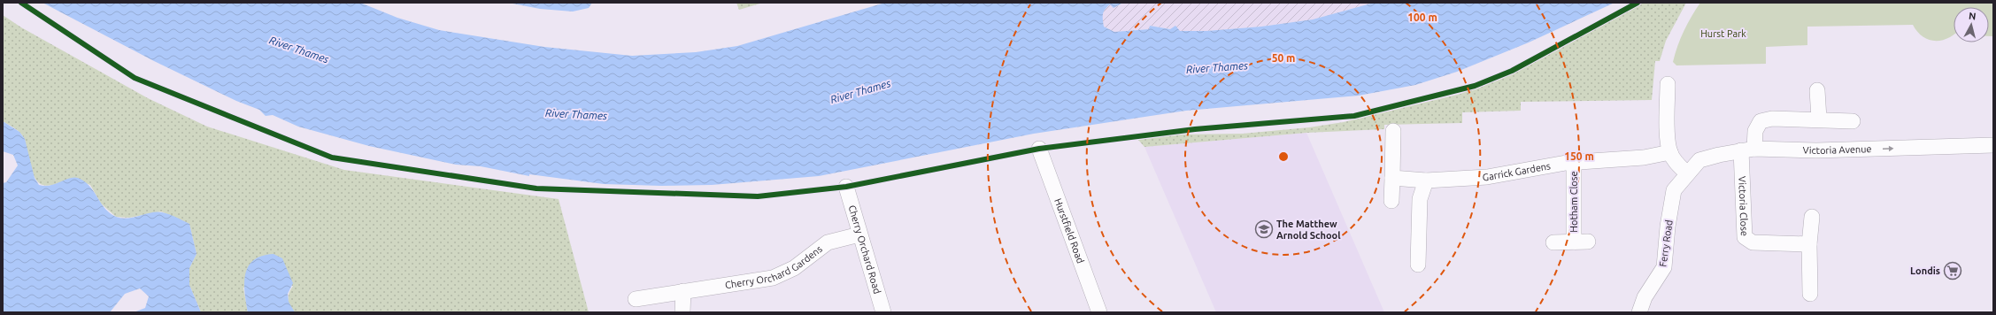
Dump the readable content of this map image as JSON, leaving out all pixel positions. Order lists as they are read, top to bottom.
{
  "streets": {
    "street": [
      "Victoria Avenue",
      "Garrick Gardens",
      "Hotham Close",
      "Victoria Close",
      "Hurstfield Road",
      "Ferry Road",
      "Cherry Orchard Road",
      "Cherry Orchard Gardens"
    ]
  },
  "crossings": [
    ["Victoria Avenue", "Victoria Close"],
    ["Victoria Avenue", "Ferry Road"],
    ["Garrick Gardens", "Hotham Close"],
    ["Cherry Orchard Road", "Cherry Orchard Gardens"]
  ],
  "one_way": ["Victoria Avenue"],
  "water": ["River Thames"],
  "parks": ["Hurst Park"],
  "places": {
    "school or university": ["The Matthew Arnold School"],
    "supermarket": ["Londis"]
  },
  "north": "top",
  "rings": ["100 m", "50 m", "150 m"]
}
